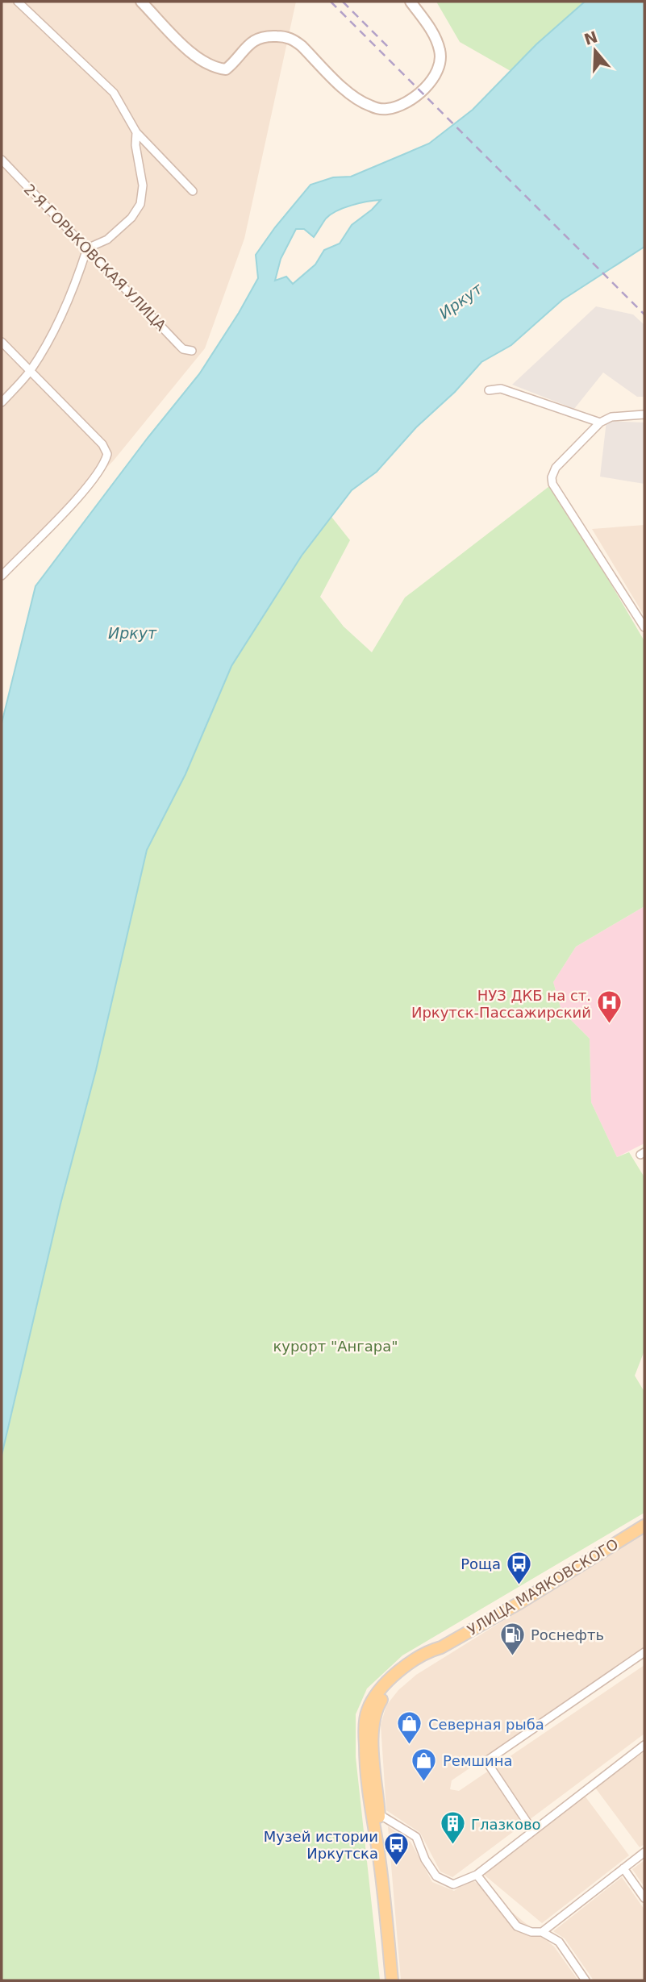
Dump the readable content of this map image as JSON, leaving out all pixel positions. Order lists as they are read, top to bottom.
{
  "streets": {
    "main road": ["УЛИЦА МАЯКОВСКОГО"],
    "street": ["2-Я ГОРЬКОВСКАЯ УЛИЦА"]
  },
  "water": ["Иркут"],
  "parks": ["курорт \"Ангара\""],
  "places": {
    "hospital": ["НУЗ ДКБ на ст. Иркутск-Пассажирский"],
    "bus stop": ["Роща", "Музей истории Иркутска"],
    "fuel station": ["Роснефть"],
    "shop": ["Северная рыба", "Ремшина"],
    "building": ["Глазково"]
  },
  "north": "top"
}
